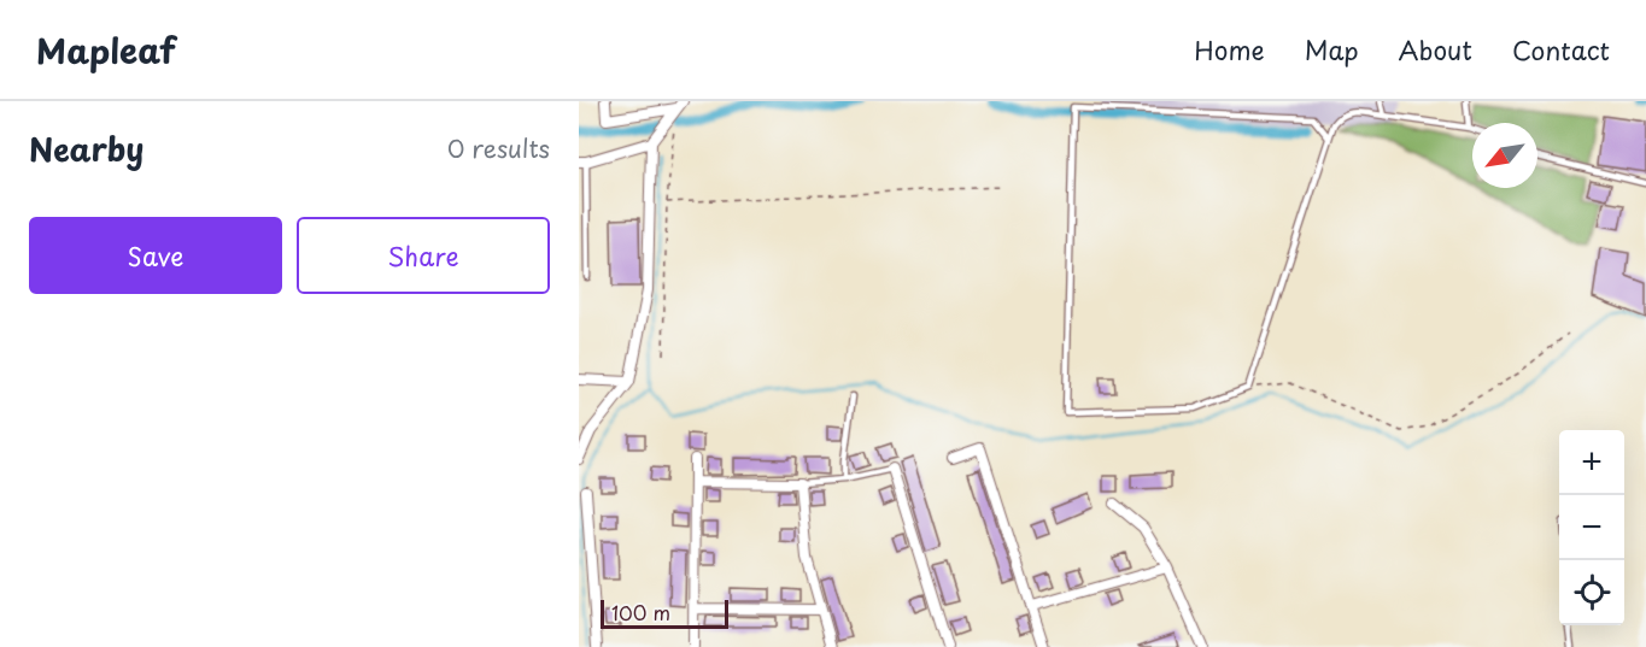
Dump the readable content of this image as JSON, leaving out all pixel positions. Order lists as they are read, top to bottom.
{
  "scale_bar": "100 m",
  "north": "bottom left",
  "page": {
    "header": "Mapleaf",
    "nav": [
      "Home",
      "Map",
      "About",
      "Contact"
    ],
    "heading": ["Nearby", "0 results"],
    "buttons": ["Save", "Share"],
    "map_buttons": ["+", "−"],
    "scale": "100 m"
  }
}
